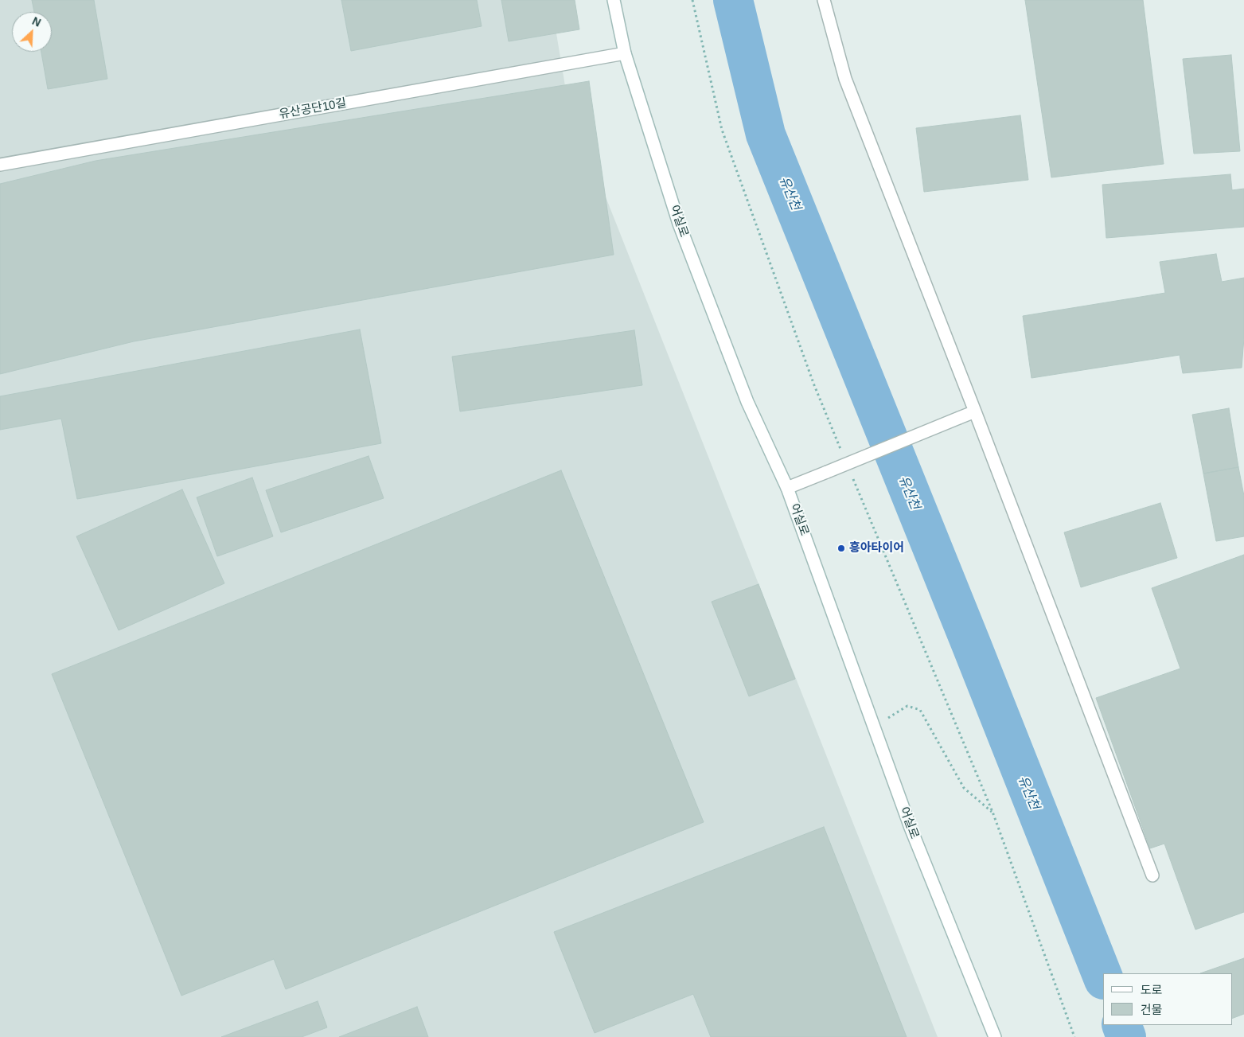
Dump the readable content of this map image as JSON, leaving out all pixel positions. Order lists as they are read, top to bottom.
{
  "streets": {
    "street": ["유산공단10길", "어실로"]
  },
  "crossings": [
    ["유산공단10길", "어실로"]
  ],
  "water": ["유산천"],
  "places": ["흥아타이어"],
  "legend": ["도로", "건물"],
  "north": "top right"
}
